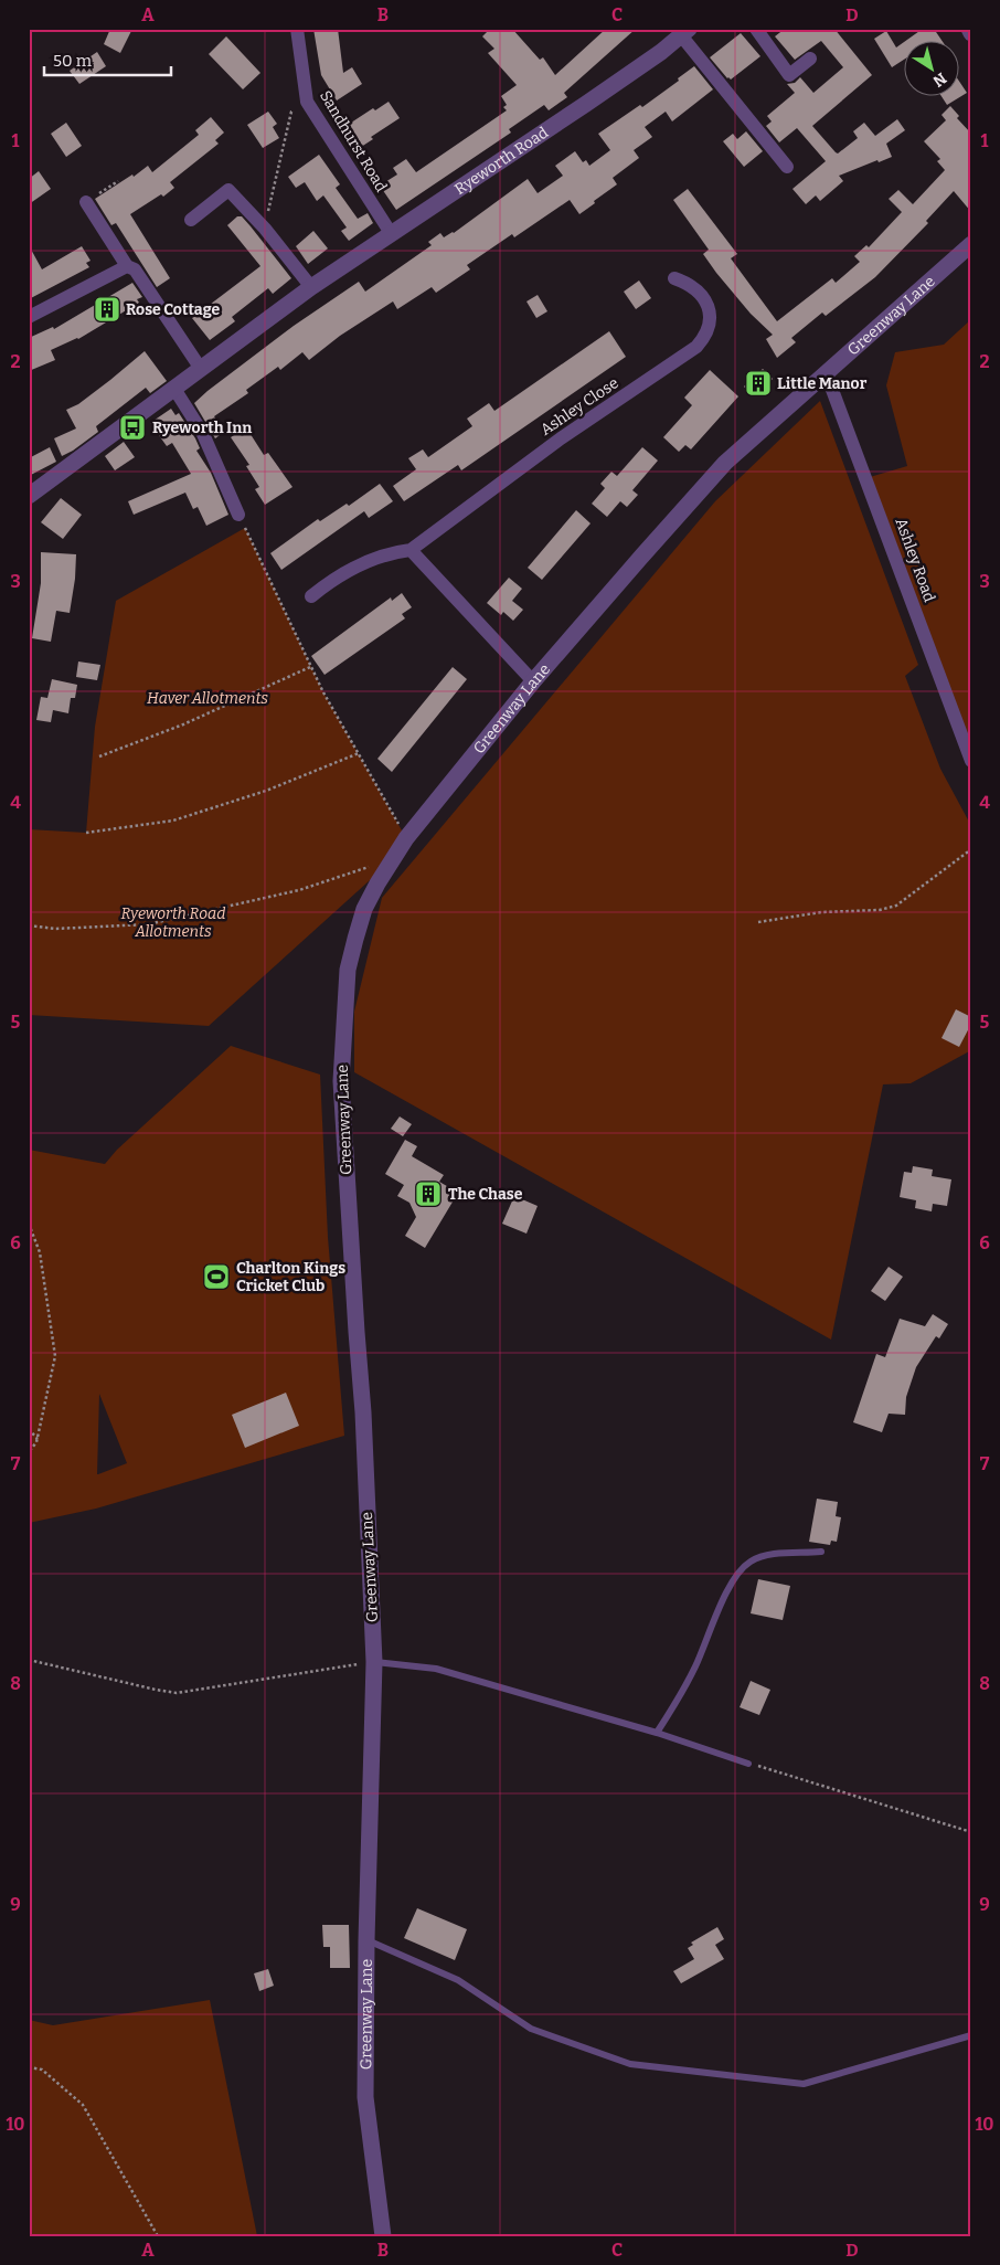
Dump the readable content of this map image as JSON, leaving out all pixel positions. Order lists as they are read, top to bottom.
{
  "streets": {
    "street": [
      "Sandhurst Road",
      "Ryeworth Road",
      "Greenway Lane",
      "Ashley Close",
      "Ashley Road"
    ]
  },
  "crossings": [
    ["Sandhurst Road", "Ryeworth Road"],
    ["Greenway Lane", "Ashley Road"]
  ],
  "parks": ["Haver Allotments", "Ryeworth Road Allotments"],
  "places": {
    "building": ["Rose Cottage", "Little Manor", "The Chase"],
    "bus stop": ["Ryeworth Inn"],
    "sports": ["Charlton Kings Cricket Club"]
  },
  "scale_bar": "50 m",
  "north": "bottom right",
  "grid": {
    "columns": [
      "A",
      "B",
      "C",
      "D"
    ],
    "rows": [
      "1",
      "2",
      "3",
      "4",
      "5",
      "6",
      "7",
      "8",
      "9",
      "10"
    ]
  }
}
